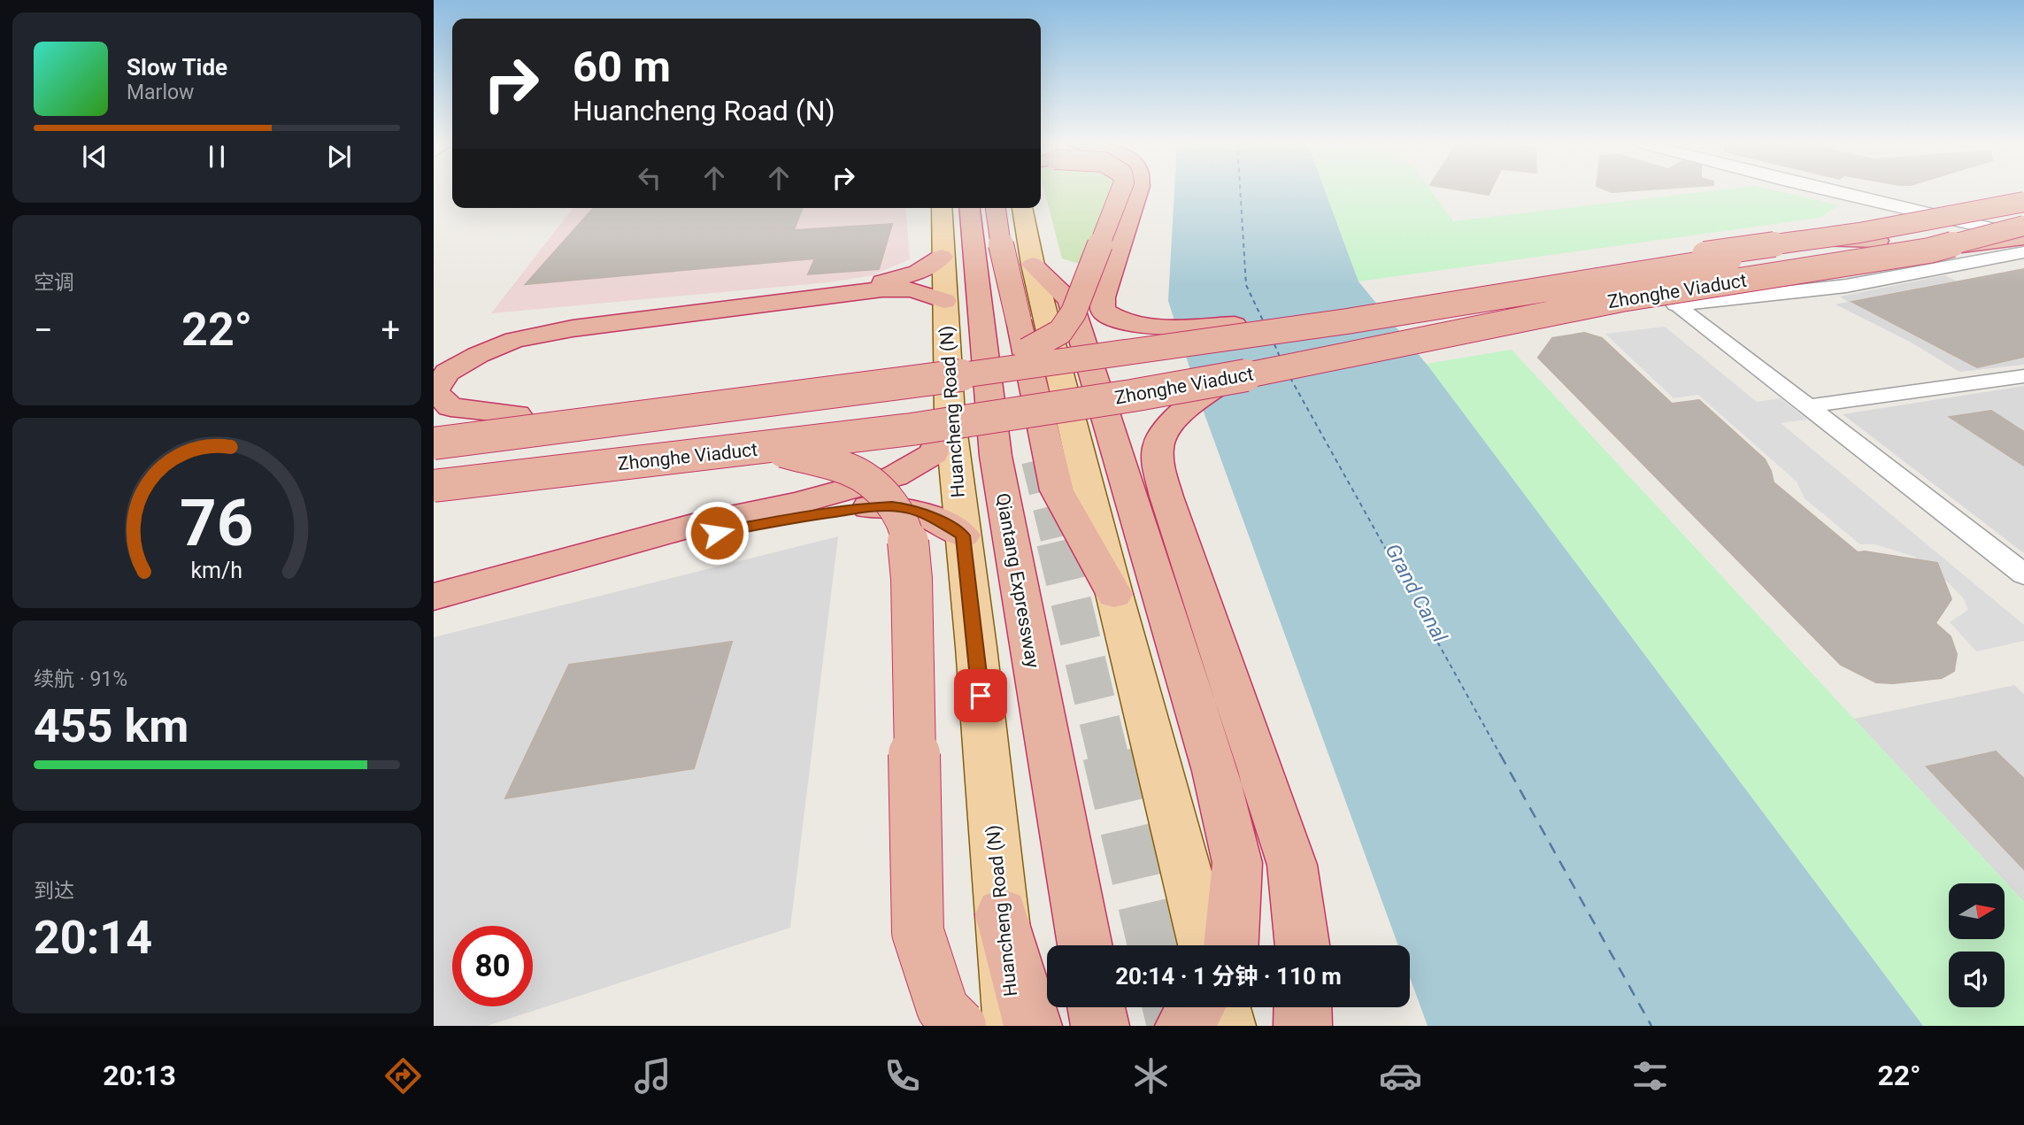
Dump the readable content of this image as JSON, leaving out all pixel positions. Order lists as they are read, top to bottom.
{
  "streets": {
    "highway": ["Zhonghe Viaduct", "Qiantang Expressway"],
    "main road": ["Huancheng Road (N)"]
  },
  "water": ["Grand Canal"],
  "north": "right",
  "page": {
    "turn": ["60 m", "Huancheng Road (N)"],
    "song": ["Slow Tide", "Marlow"],
    "tile": [
      "空调",
      ["续航 · 91%", "455 km"],
      ["到达", "20:14"]
    ],
    "heat": ["−", "22°", "+"],
    "limit": "80",
    "trip": "20:14 · 1 分钟 · 110 m",
    "tabs": ["20:13", "22°"],
    "gauge": ["76", "km/h"]
  }
}
